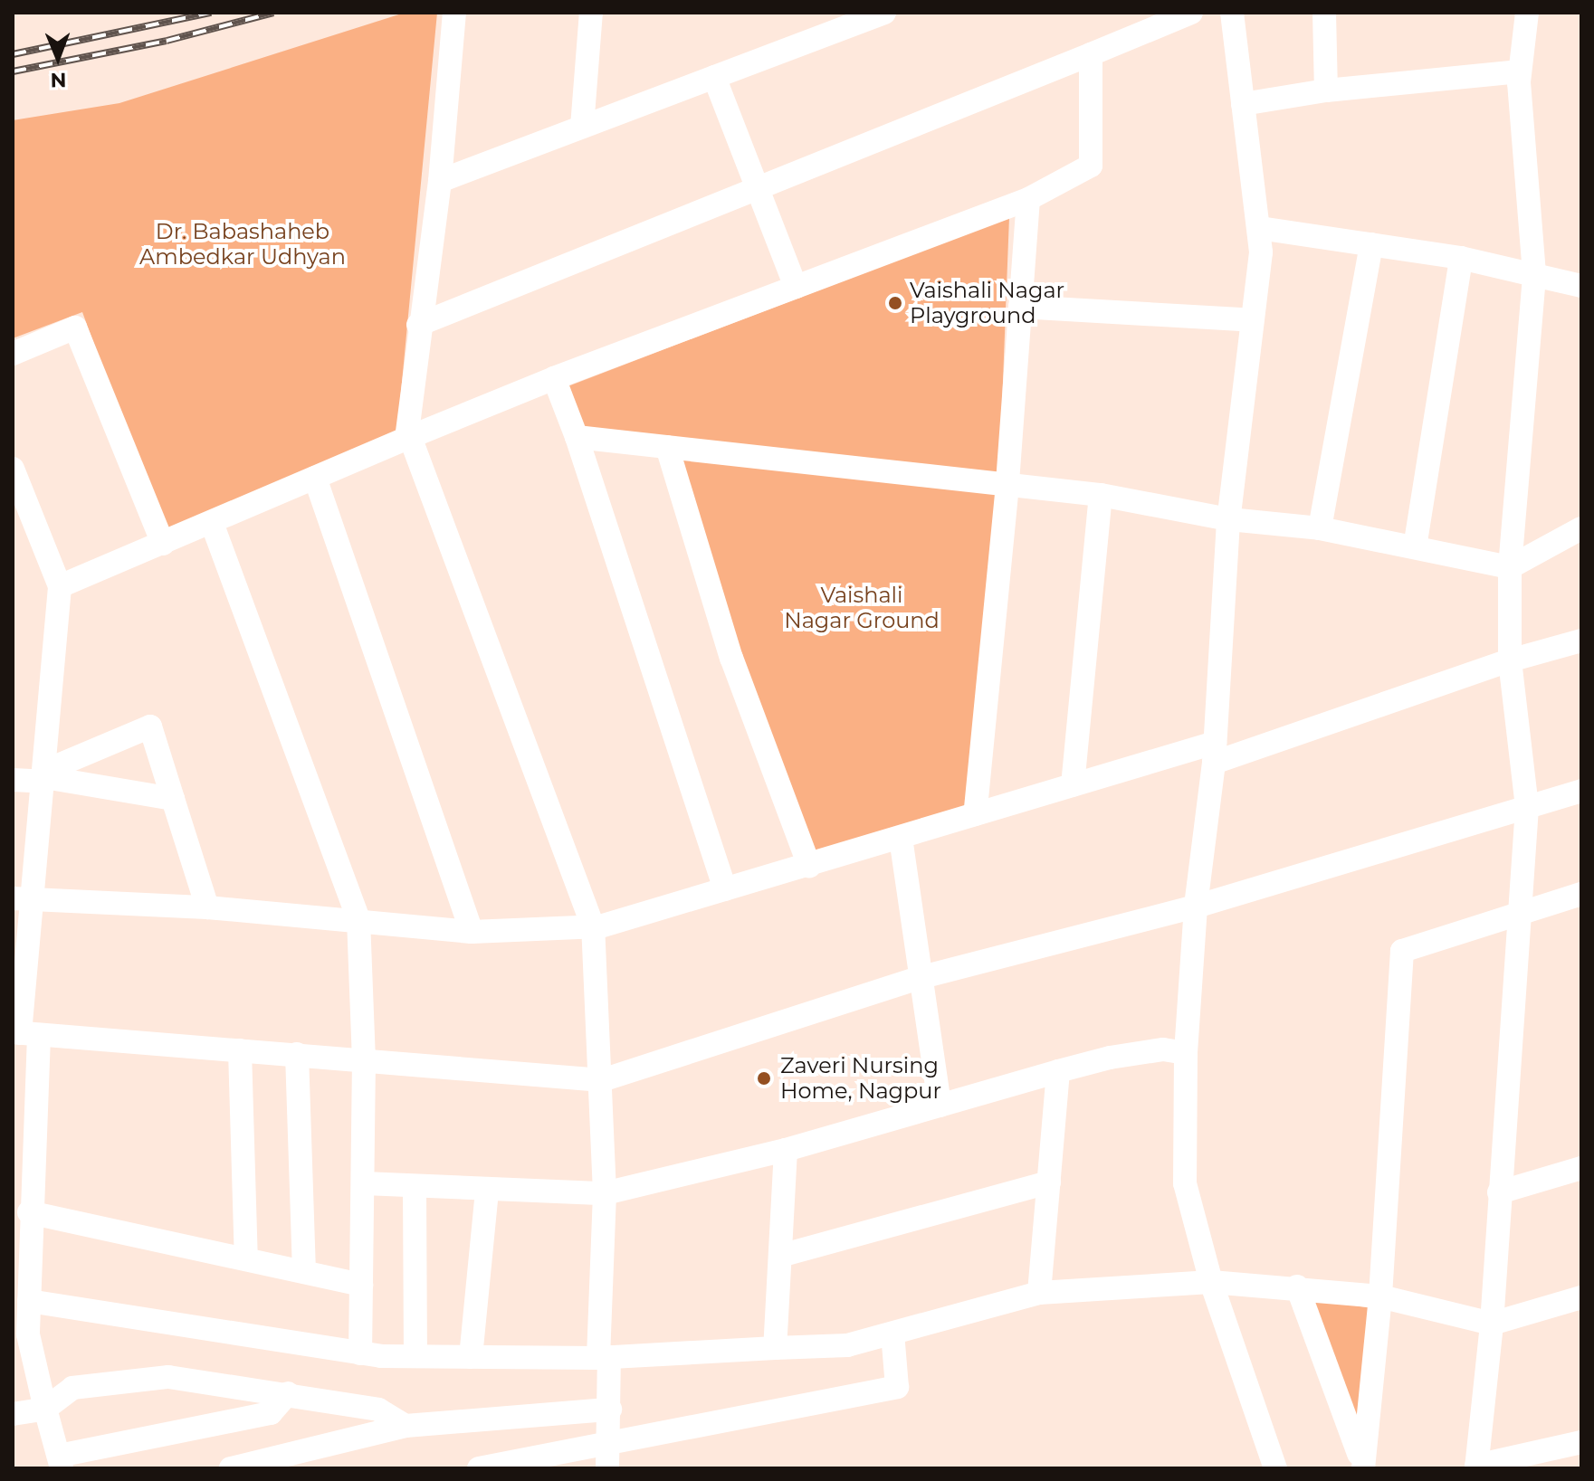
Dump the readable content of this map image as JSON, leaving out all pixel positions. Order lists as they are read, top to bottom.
{
  "parks": ["Dr. Babashaheb Ambedkar Udhyan", "Vaishali Nagar Ground"],
  "places": ["Vaishali Nagar Playground", "Zaveri Nursing Home, Nagpur"],
  "north": "bottom"
}
